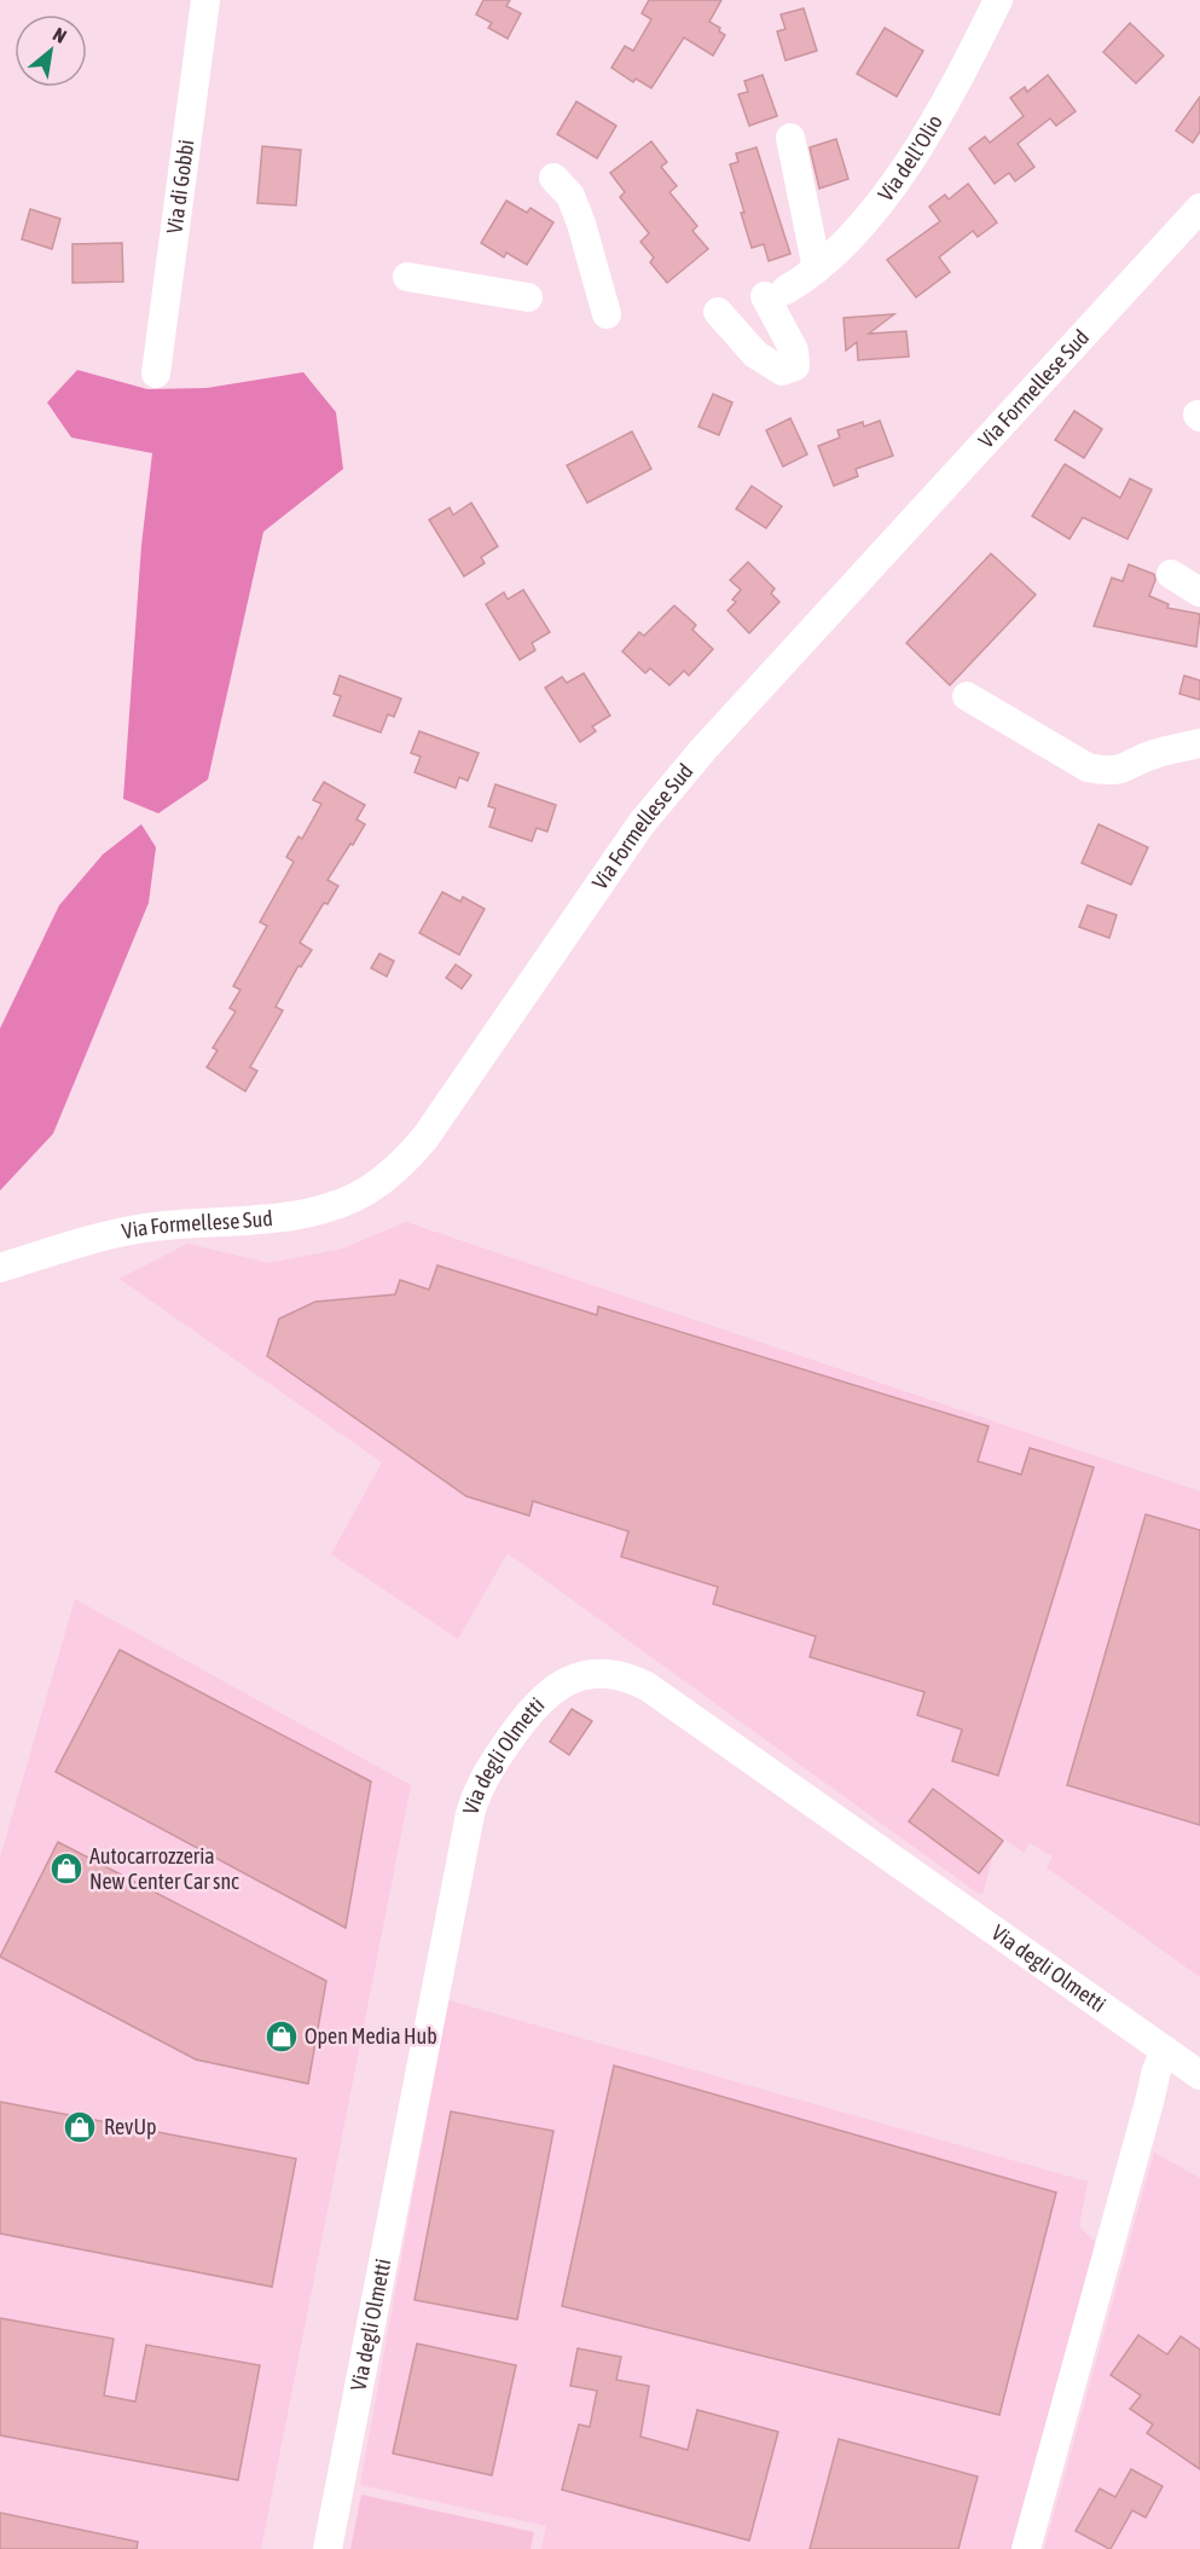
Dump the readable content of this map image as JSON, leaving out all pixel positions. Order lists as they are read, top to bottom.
{
  "streets": {
    "street": [
      "Via dell'Olio",
      "Via di Gobbi",
      "Via Formellese Sud",
      "Via degli Olmetti"
    ]
  },
  "places": {
    "shop": ["Autocarrozzeria New Center Car snc", "Open Media Hub", "RevUp"]
  },
  "north": "top right"
}
